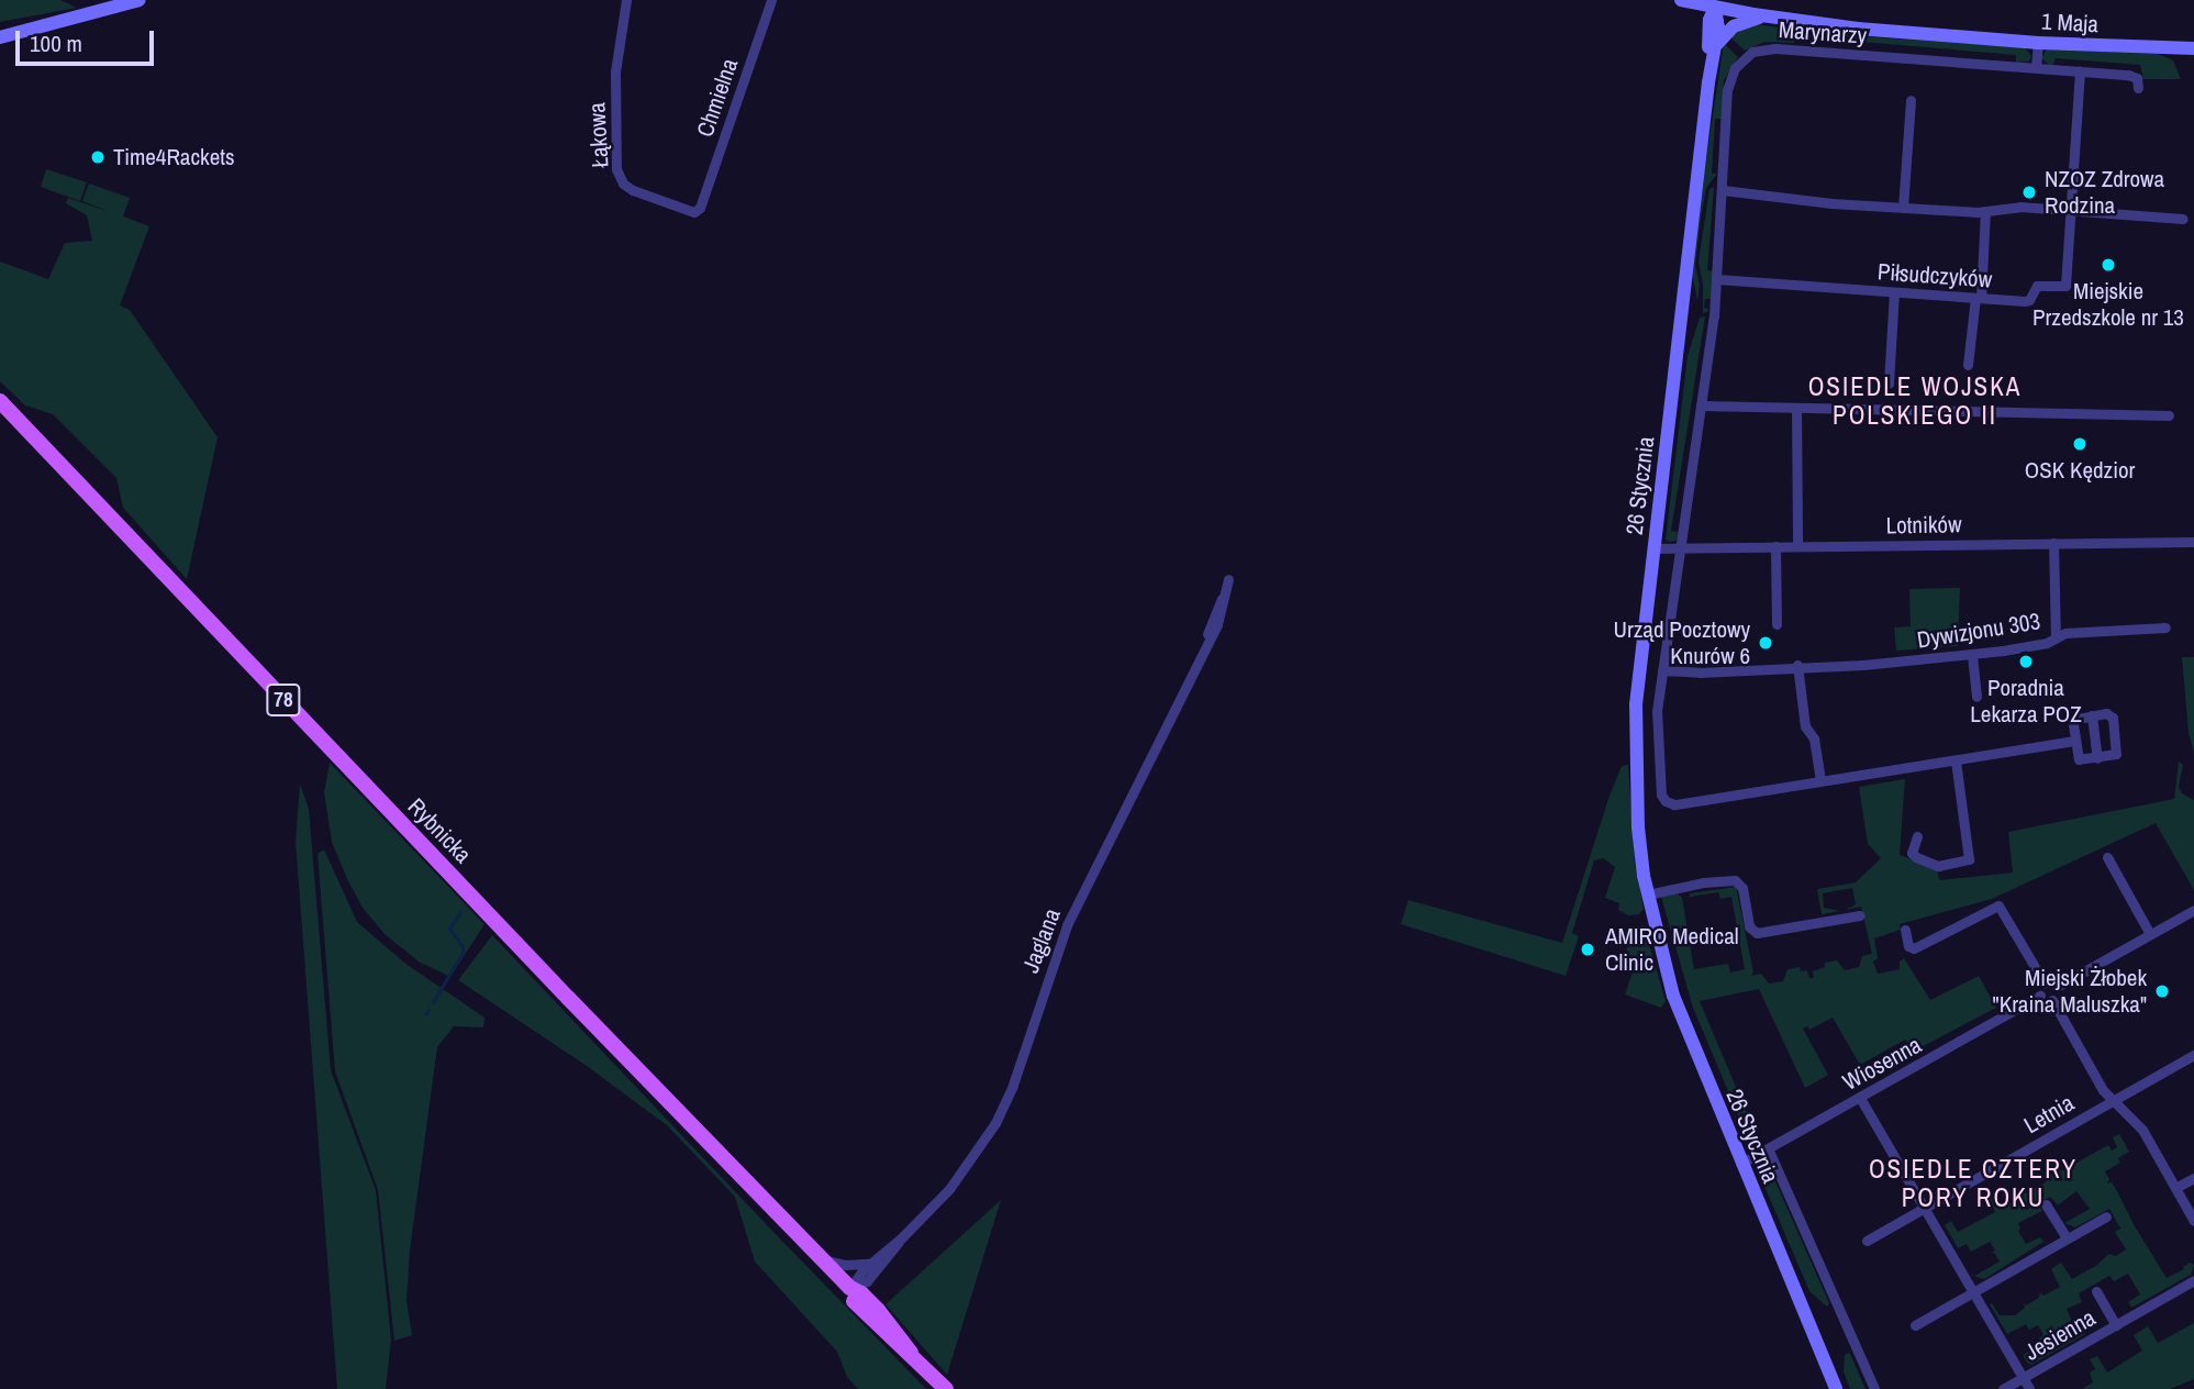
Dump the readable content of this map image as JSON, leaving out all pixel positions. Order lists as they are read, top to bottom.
{
  "streets": {
    "main road": ["78", "Rybnicka"],
    "street": [
      "1 Maja",
      "Marynarzy",
      "Chmielna",
      "Łąkowa",
      "Piłsudczyków",
      "26 Stycznia",
      "Lotników",
      "Dywizjonu 303",
      "Jaglana",
      "Wiosenna",
      "Letnia",
      "Jesienna"
    ]
  },
  "crossings": [
    ["1 Maja", "26 Stycznia"],
    ["Marynarzy", "Piłsudczyków"],
    ["Marynarzy", "Lotników"],
    ["Marynarzy", "Dywizjonu 303"],
    ["Chmielna", "Łąkowa"],
    ["26 Stycznia", "Lotników"],
    ["26 Stycznia", "Wiosenna"],
    ["Rybnicka", "Jaglana"]
  ],
  "districts": ["OSIEDLE WOJSKA POLSKIEGO II", "OSIEDLE CZTERY PORY ROKU"],
  "places": [
    "Time4Rackets",
    "NZOZ Zdrowa Rodzina",
    "Miejskie Przedszkole nr 13",
    "OSK Kędzior",
    "Urząd Pocztowy Knurów 6",
    "Poradnia Lekarza POZ",
    "AMIRO Medical Clinic",
    "Miejski Żłobek \"Kraina Maluszka\""
  ],
  "scale_bar": "100 m"
}
